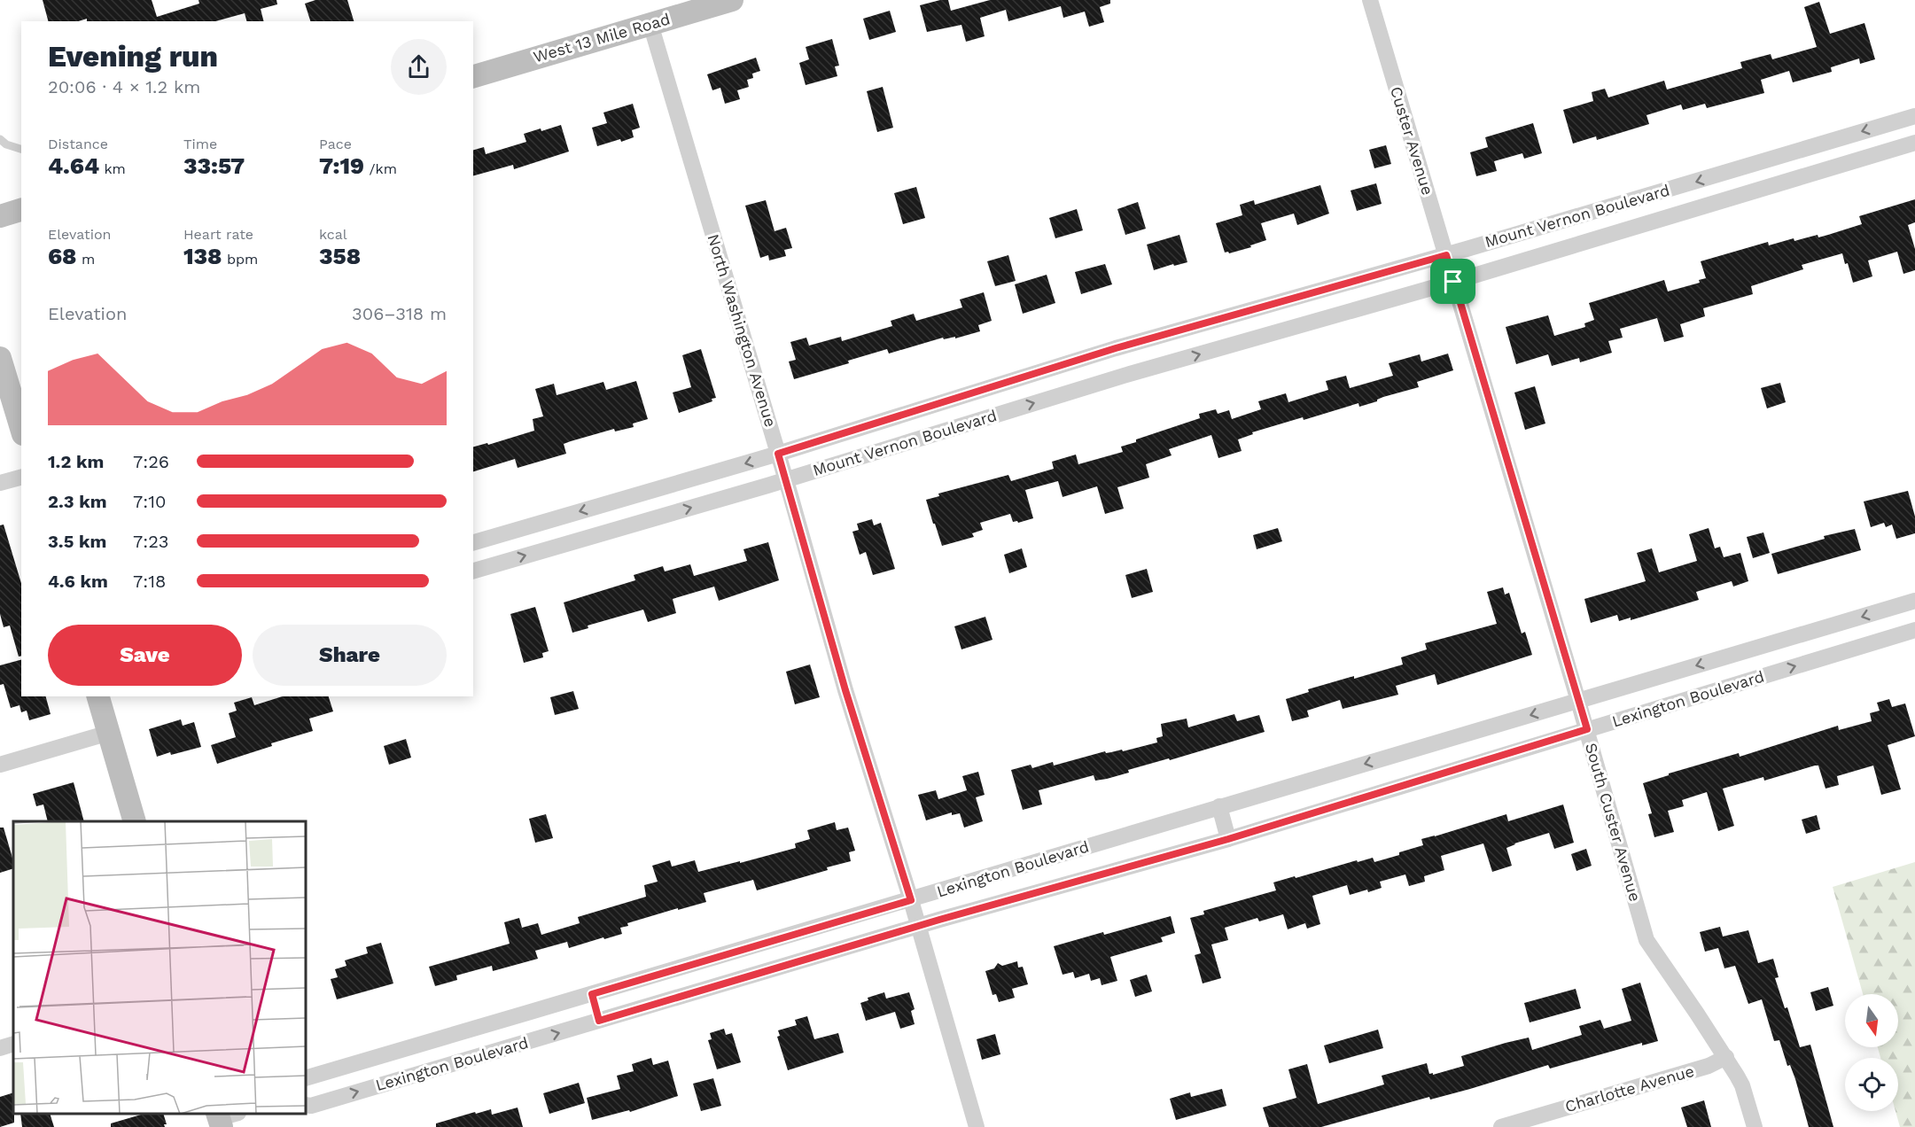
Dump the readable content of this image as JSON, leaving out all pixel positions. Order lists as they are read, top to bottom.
{
  "streets": {
    "main road": ["West 13 Mile Road"],
    "street": [
      "Custer Avenue",
      "Mount Vernon Boulevard",
      "North Washington Avenue",
      "Lexington Boulevard",
      "South Custer Avenue",
      "Charlotte Avenue"
    ]
  },
  "crossings": [
    ["West 13 Mile Road", "North Washington Avenue"],
    ["Custer Avenue", "Mount Vernon Boulevard"],
    ["Custer Avenue", "South Custer Avenue"],
    ["Mount Vernon Boulevard", "North Washington Avenue"],
    ["Mount Vernon Boulevard", "South Custer Avenue"],
    ["North Washington Avenue", "Lexington Boulevard"],
    ["Lexington Boulevard", "South Custer Avenue"],
    ["South Custer Avenue", "Charlotte Avenue"]
  ],
  "north": "bottom",
  "page": {
    "heading": ["Evening run", "20:06 · 4 × 1.2 km"],
    "stats": [
      ["Distance", "4.64 km"],
      ["Time", "33:57"],
      ["Pace", "7:19 /km"],
      ["Elevation", "68 m"],
      ["Heart rate", "138 bpm"],
      ["kcal", "358"]
    ],
    "chart": ["Elevation", "306–318 m"],
    "list": [
      {
        "name": "1.2 km",
        "note": "7:26"
      },
      {
        "name": "2.3 km",
        "note": "7:10"
      },
      {
        "name": "3.5 km",
        "note": "7:23"
      },
      {
        "name": "4.6 km",
        "note": "7:18"
      }
    ],
    "buttons": ["Save", "Share"]
  }
}
